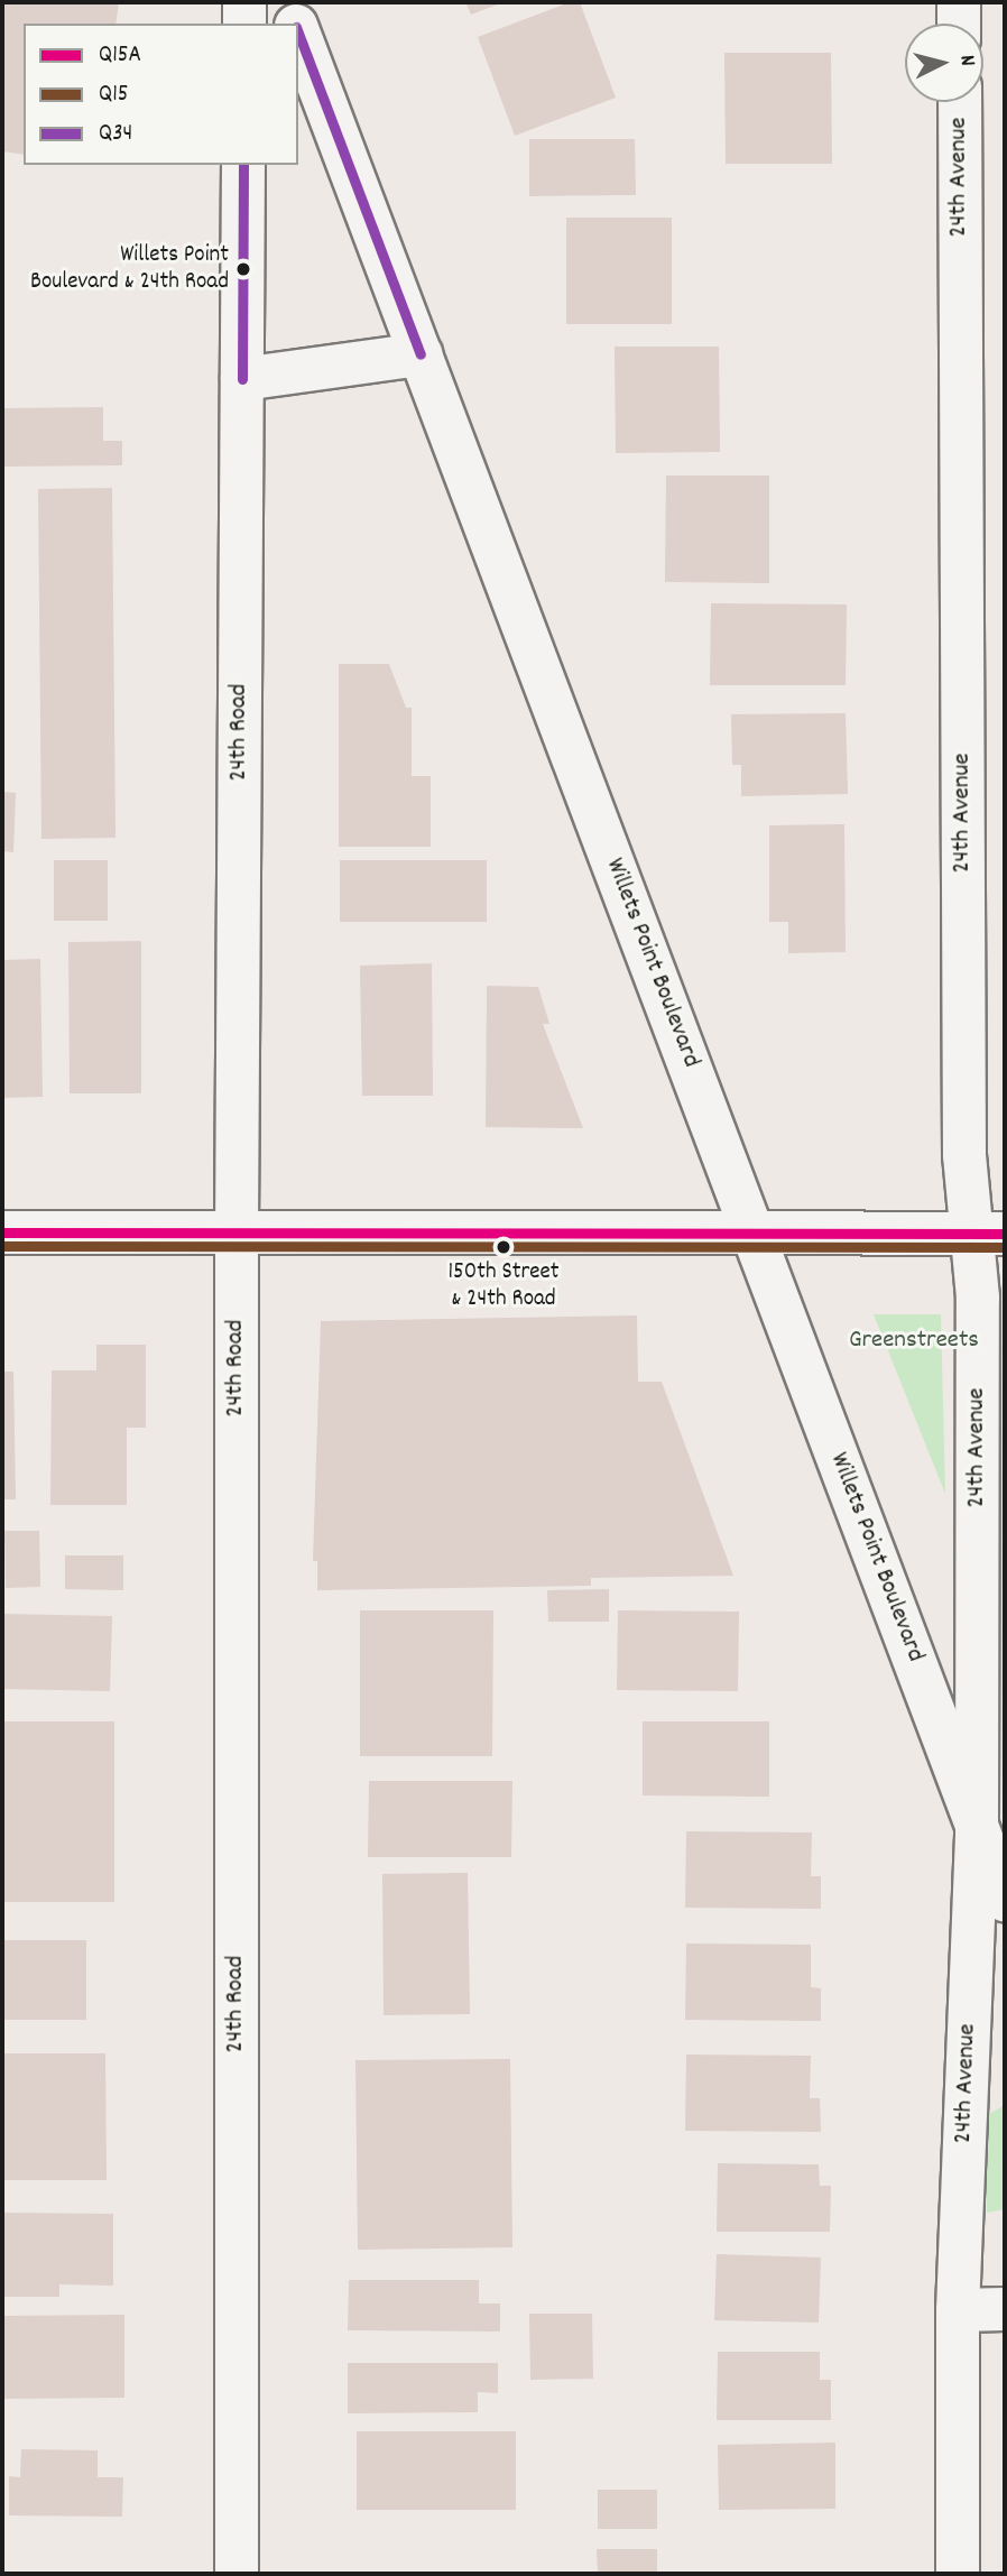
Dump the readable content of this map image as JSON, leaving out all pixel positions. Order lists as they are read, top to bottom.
{
  "streets": {
    "street": ["24th Avenue", "24th Road", "Willets Point Boulevard"]
  },
  "crossings": [
    ["24th Avenue", "Willets Point Boulevard"]
  ],
  "parks": ["Greenstreets"],
  "places": ["Willets Point Boulevard & 24th Road", "150th Street & 24th Road"],
  "lines": ["transit line Q34", "transit line Q15A", "transit line Q15"],
  "legend": ["Q15A", "Q15", "Q34"],
  "north": "right"
}
